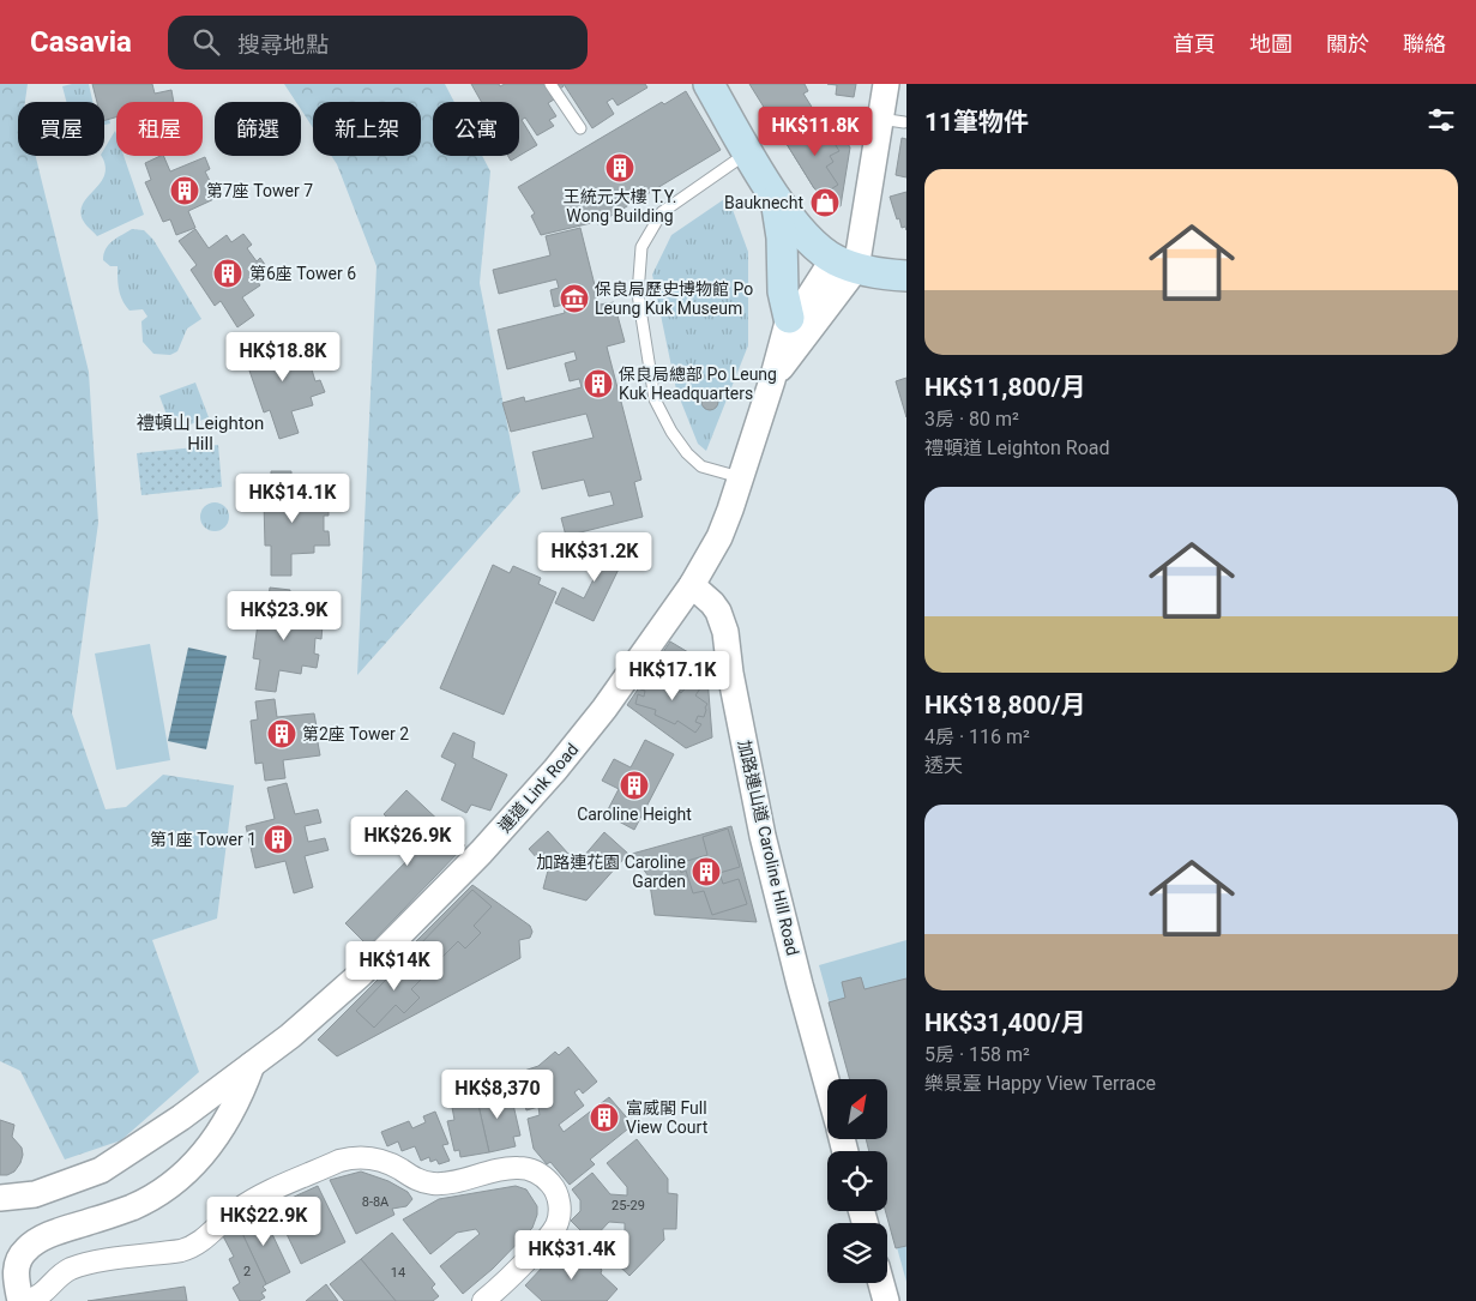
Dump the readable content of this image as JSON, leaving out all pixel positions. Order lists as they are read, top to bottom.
{
  "streets": {
    "street": ["連道 Link Road", "加路連山道 Caroline Hill Road"]
  },
  "crossings": [
    ["連道 Link Road", "加路連山道 Caroline Hill Road"]
  ],
  "districts": ["禮頓山 Leighton Hill"],
  "places": {
    "building": [
      "王統元大樓 T.Y. Wong Building",
      "第7座 Tower 7",
      "第6座 Tower 6",
      "保良局總部 Po Leung Kuk Headquarters",
      "第2座 Tower 2",
      "Caroline Height",
      "第1座 Tower 1",
      "加路連花園 Caroline Garden",
      "富威閣 Full View Court"
    ],
    "shop": ["Bauknecht"],
    "museum": ["保良局歷史博物館 Po Leung Kuk Museum"]
  },
  "house_numbers": [
    "8-8A",
    "25-29",
    "2",
    "14"
  ],
  "north": "top right",
  "page": {
    "header": "Casavia",
    "search": "搜尋地點",
    "nav": [
      "首頁",
      "地圖",
      "關於",
      "聯絡"
    ],
    "heading": "11筆物件",
    "chip": [
      "買屋",
      "租屋",
      "篩選",
      "新上架",
      "公寓"
    ],
    "price": [
      "HK$11.8K",
      "HK$18.8K",
      "HK$14.1K",
      "HK$31.2K",
      "HK$23.9K",
      "HK$17.1K",
      "HK$26.9K",
      "HK$14K",
      "HK$8,370",
      "HK$22.9K",
      "HK$31.4K"
    ],
    "list": [
      {
        "name": "HK$11,800/月",
        "note": "3房 · 80 m² · 禮頓道 Leighton Road"
      },
      {
        "name": "HK$18,800/月",
        "note": "4房 · 116 m² · 透天"
      },
      {
        "name": "HK$31,400/月",
        "note": "5房 · 158 m² · 樂景臺 Happy View Terrace"
      }
    ]
  }
}
